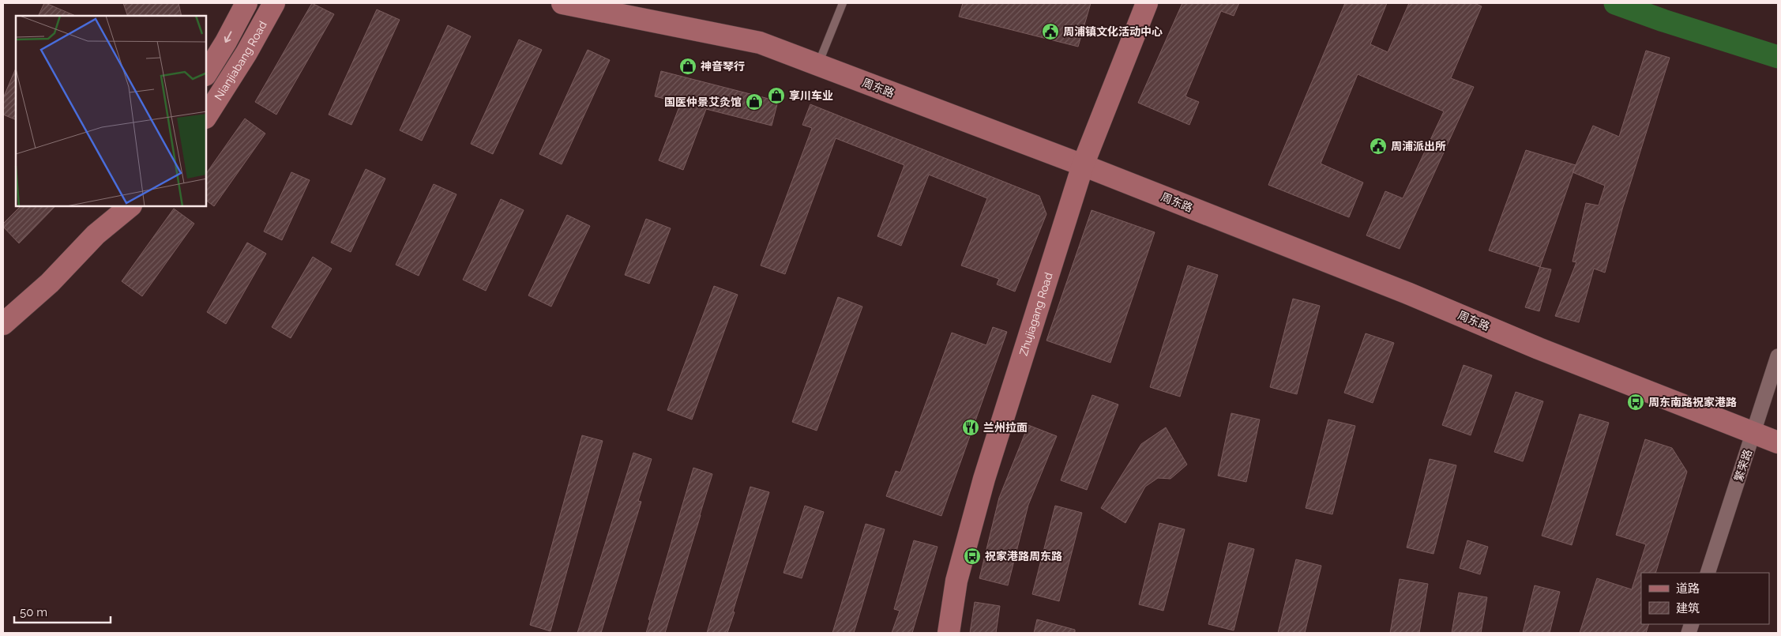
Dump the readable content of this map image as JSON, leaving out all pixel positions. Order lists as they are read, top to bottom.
{
  "streets": {
    "street": [
      "Nianjiabang Road",
      "周东路",
      "Zhujiagang Road",
      "繁荣路"
    ]
  },
  "crossings": [
    ["周东路", "Zhujiagang Road"],
    ["周东路", "繁荣路"]
  ],
  "places": {
    "public building": ["周浦镇文化活动中心", "周浦派出所"],
    "shop": ["神音琴行", "享川车业", "国医仲景艾灸馆"],
    "bus stop": ["周东南路祝家港路", "祝家港路周东路"],
    "restaurant": ["兰州拉面"]
  },
  "legend": ["道路", "建筑"],
  "scale_bar": "50 m"
}
